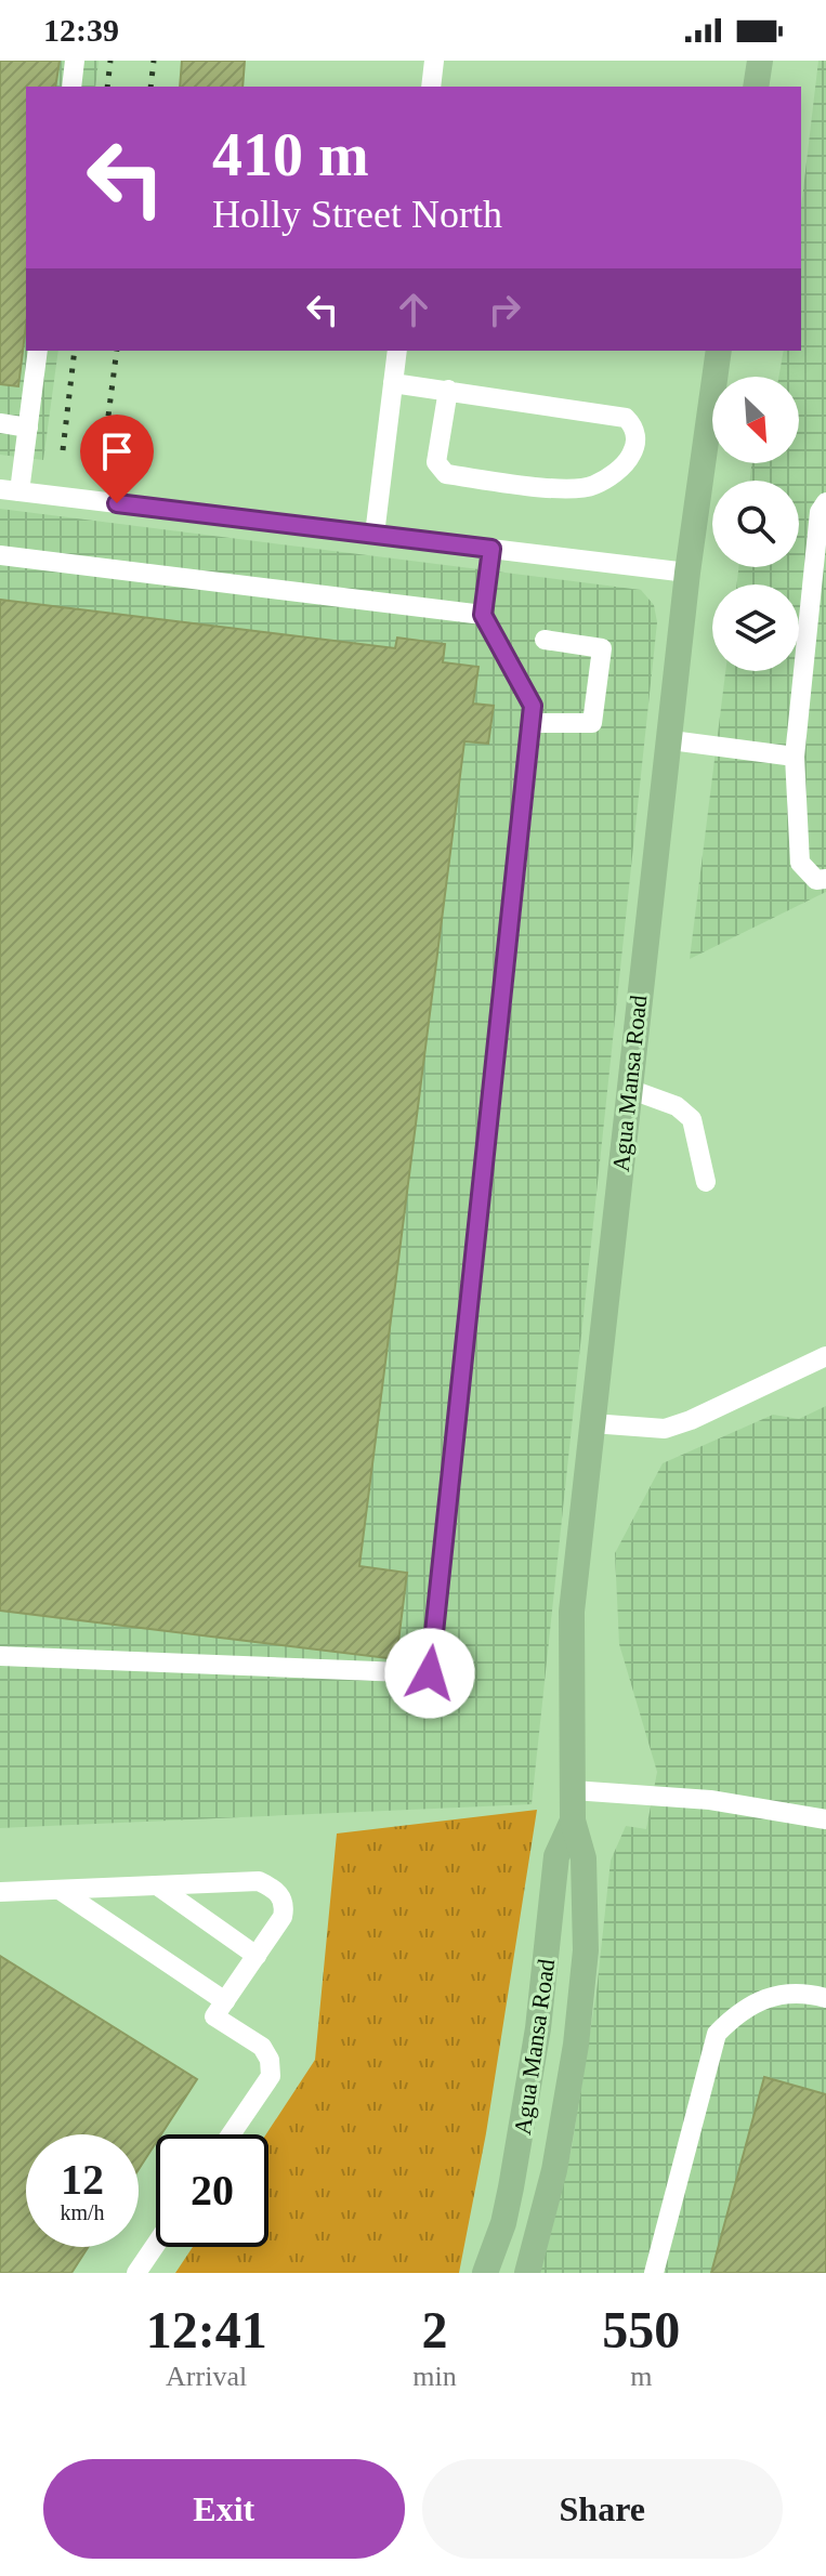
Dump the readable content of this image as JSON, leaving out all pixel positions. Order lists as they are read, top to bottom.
{
  "streets": {
    "main road": ["Agua Mansa Road"]
  },
  "north": "bottom right",
  "page": {
    "status": "12:39",
    "turn": ["410 m", "Holly Street North"],
    "speed": "12 km/h",
    "limit": "20",
    "eta": [
      "12:41",
      "Arrival",
      "2",
      "min",
      "550",
      "m"
    ],
    "buttons": ["Exit", "Share"]
  }
}
